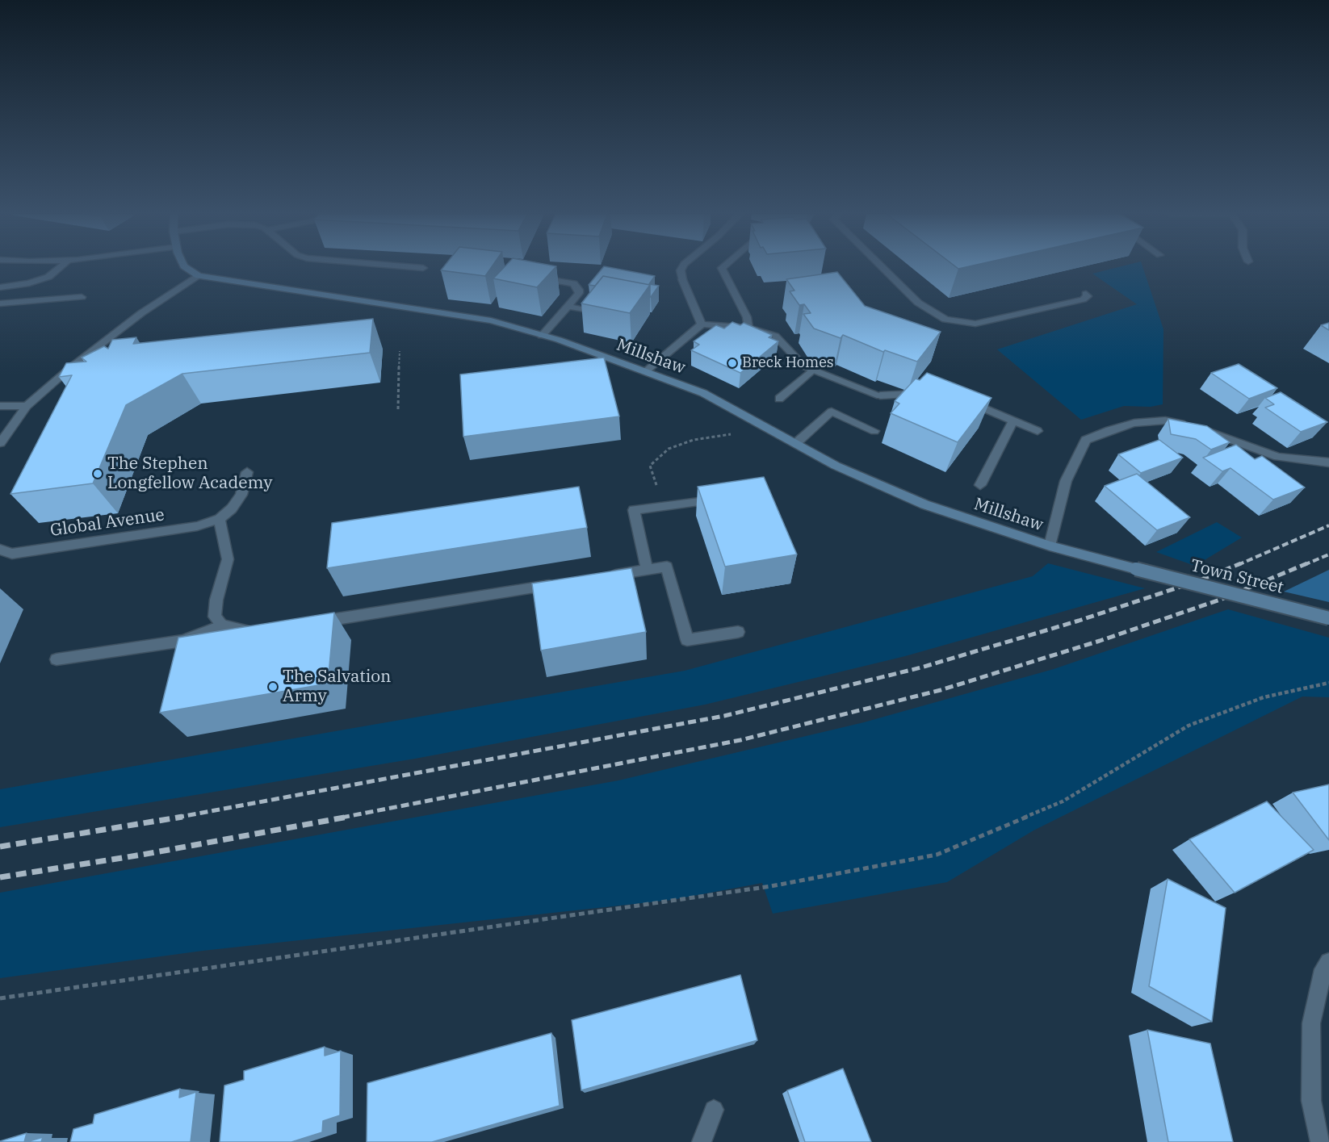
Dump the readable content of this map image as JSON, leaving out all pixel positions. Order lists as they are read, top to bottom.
{
  "streets": {
    "street": ["Millshaw", "Global Avenue", "Town Street"]
  },
  "crossings": [
    ["Millshaw", "Town Street"]
  ],
  "places": ["Breck Homes", "The Stephen Longfellow Academy", "The Salvation Army"]
}
